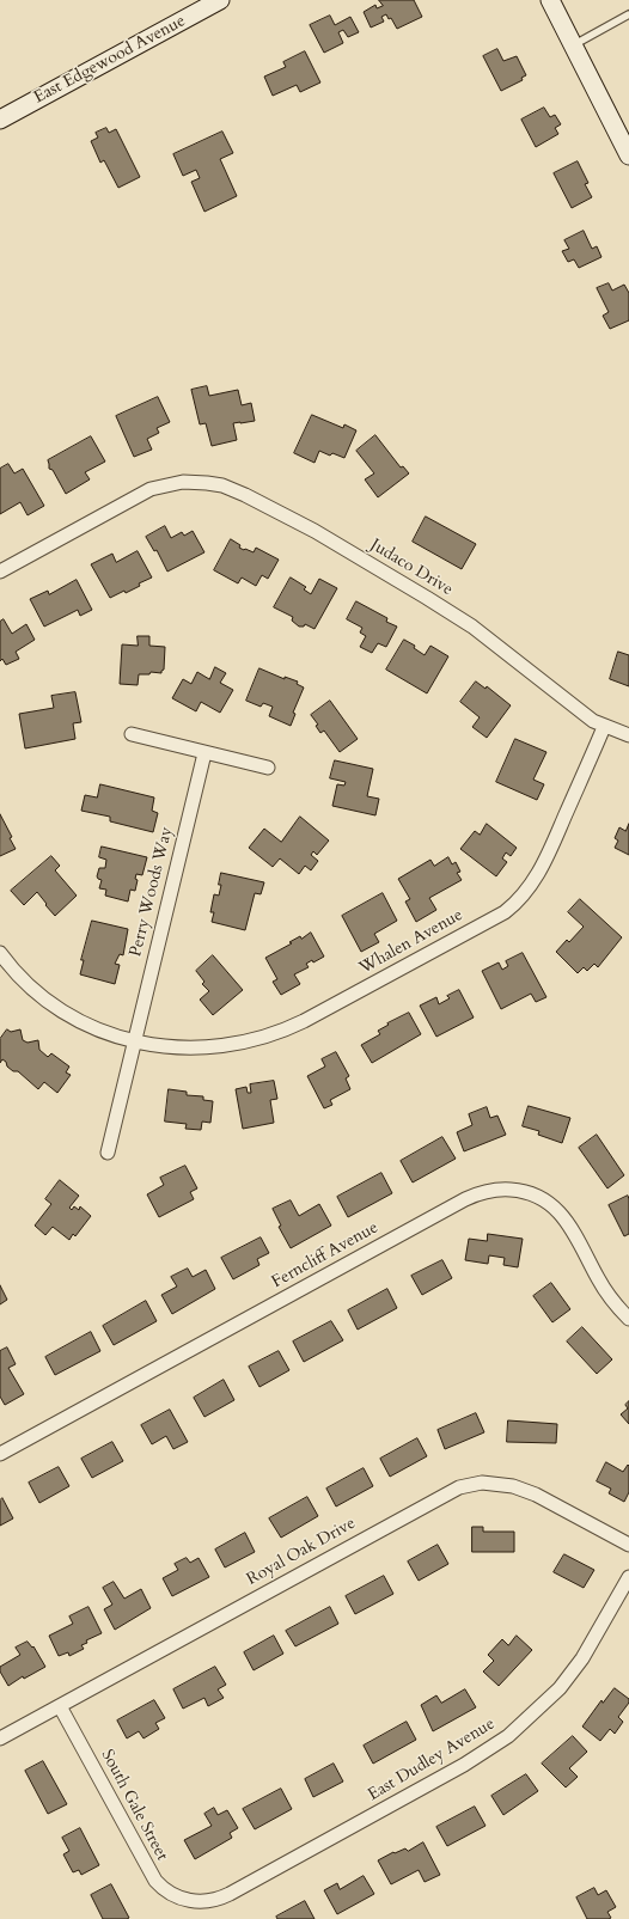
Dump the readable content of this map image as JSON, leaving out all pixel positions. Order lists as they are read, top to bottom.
{
  "streets": {
    "main road": ["East Edgewood Avenue"],
    "street": [
      "Judaco Drive",
      "Perry Woods Way",
      "Whalen Avenue",
      "Ferncliff Avenue",
      "Royal Oak Drive",
      "East Dudley Avenue",
      "South Gale Street"
    ]
  },
  "crossings": [
    ["Judaco Drive", "Whalen Avenue"],
    ["Perry Woods Way", "Whalen Avenue"],
    ["Royal Oak Drive", "South Gale Street"],
    ["East Dudley Avenue", "South Gale Street"]
  ]
}
